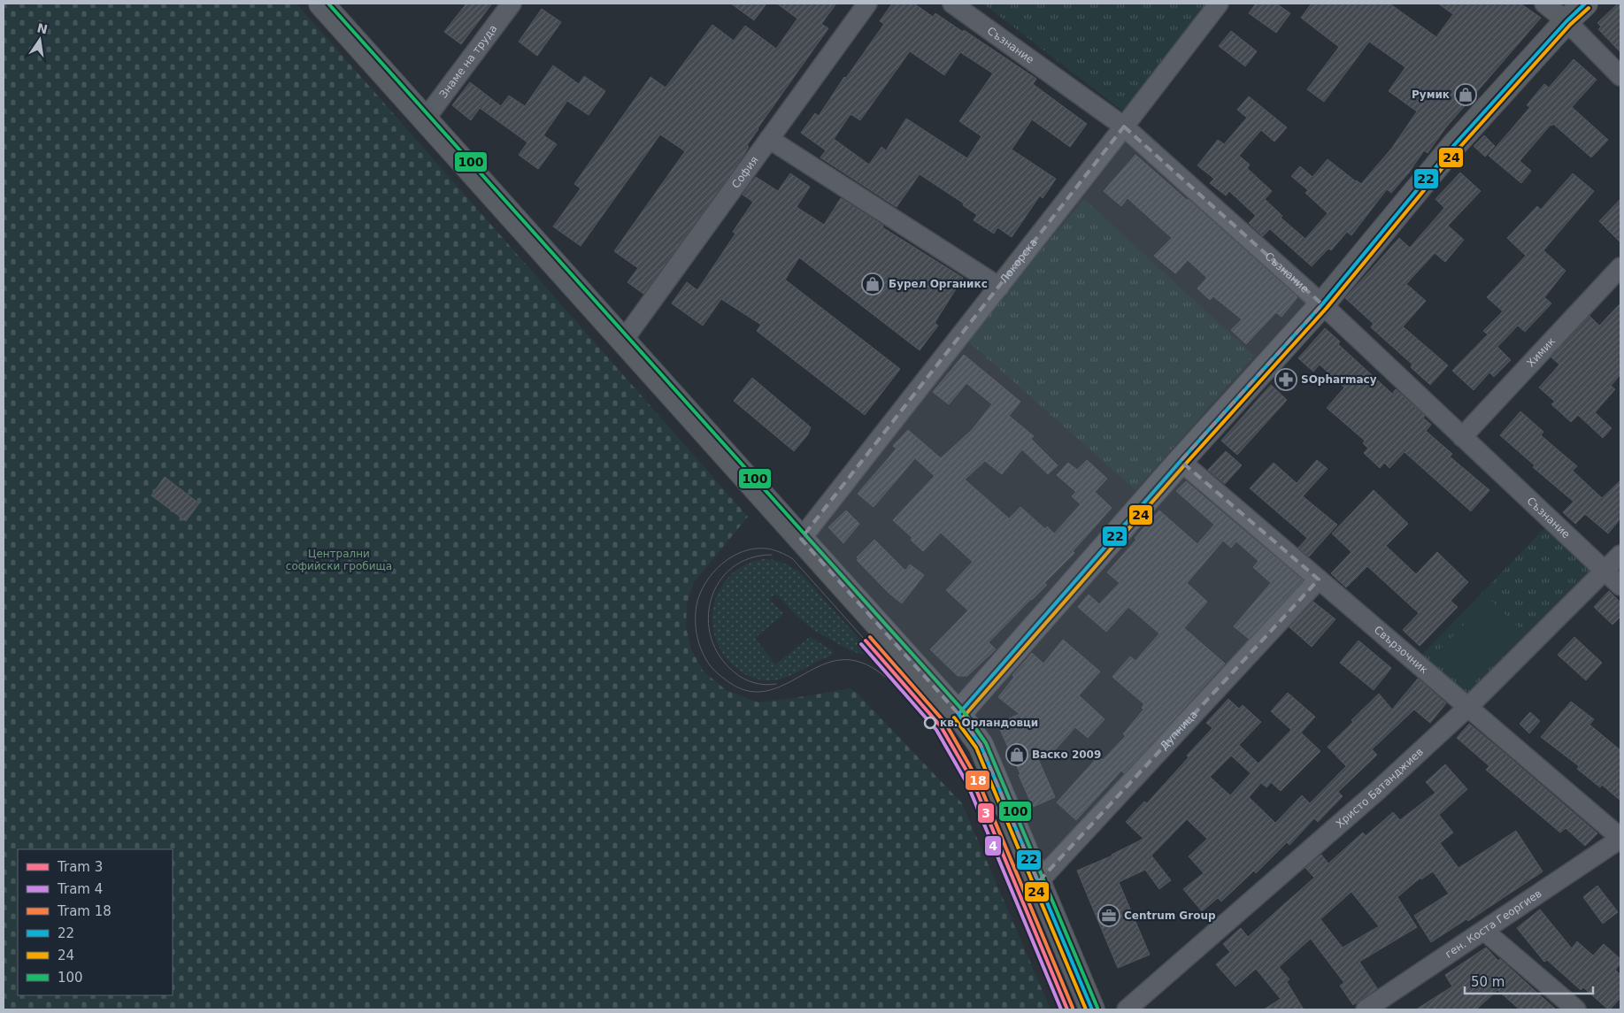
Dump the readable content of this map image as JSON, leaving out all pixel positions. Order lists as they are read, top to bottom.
{
  "streets": {
    "street": [
      "Съзнание",
      "Знаме на труда",
      "София",
      "Локорска",
      "Химик",
      "Свързочник",
      "Дупница",
      "Христо Батанджиев",
      "ген. Коста Георгиев"
    ]
  },
  "crossings": [
    ["Съзнание", "Локорска"],
    ["Съзнание", "Химик"],
    ["Съзнание", "Христо Батанджиев"],
    ["Свързочник", "Дупница"],
    ["Свързочник", "Христо Батанджиев"],
    ["Свързочник", "ген. Коста Георгиев"]
  ],
  "parks": ["Централни софийски гробища"],
  "places": {
    "shop": ["Румик", "Бурел Органикс", "Васко 2009"],
    "pharmacy": ["SOpharmacy"],
    "other": ["кв. Орландовци"],
    "office": ["Centrum Group"]
  },
  "lines": [
    "transit line 22",
    "transit line 100",
    "transit line 24",
    "tram line 18",
    "tram line 3",
    "tram line 4"
  ],
  "legend": [
    "Tram 3",
    "Tram 4",
    "Tram 18",
    "22",
    "24",
    "100"
  ],
  "scale_bar": "50 m",
  "north": "top"
}
